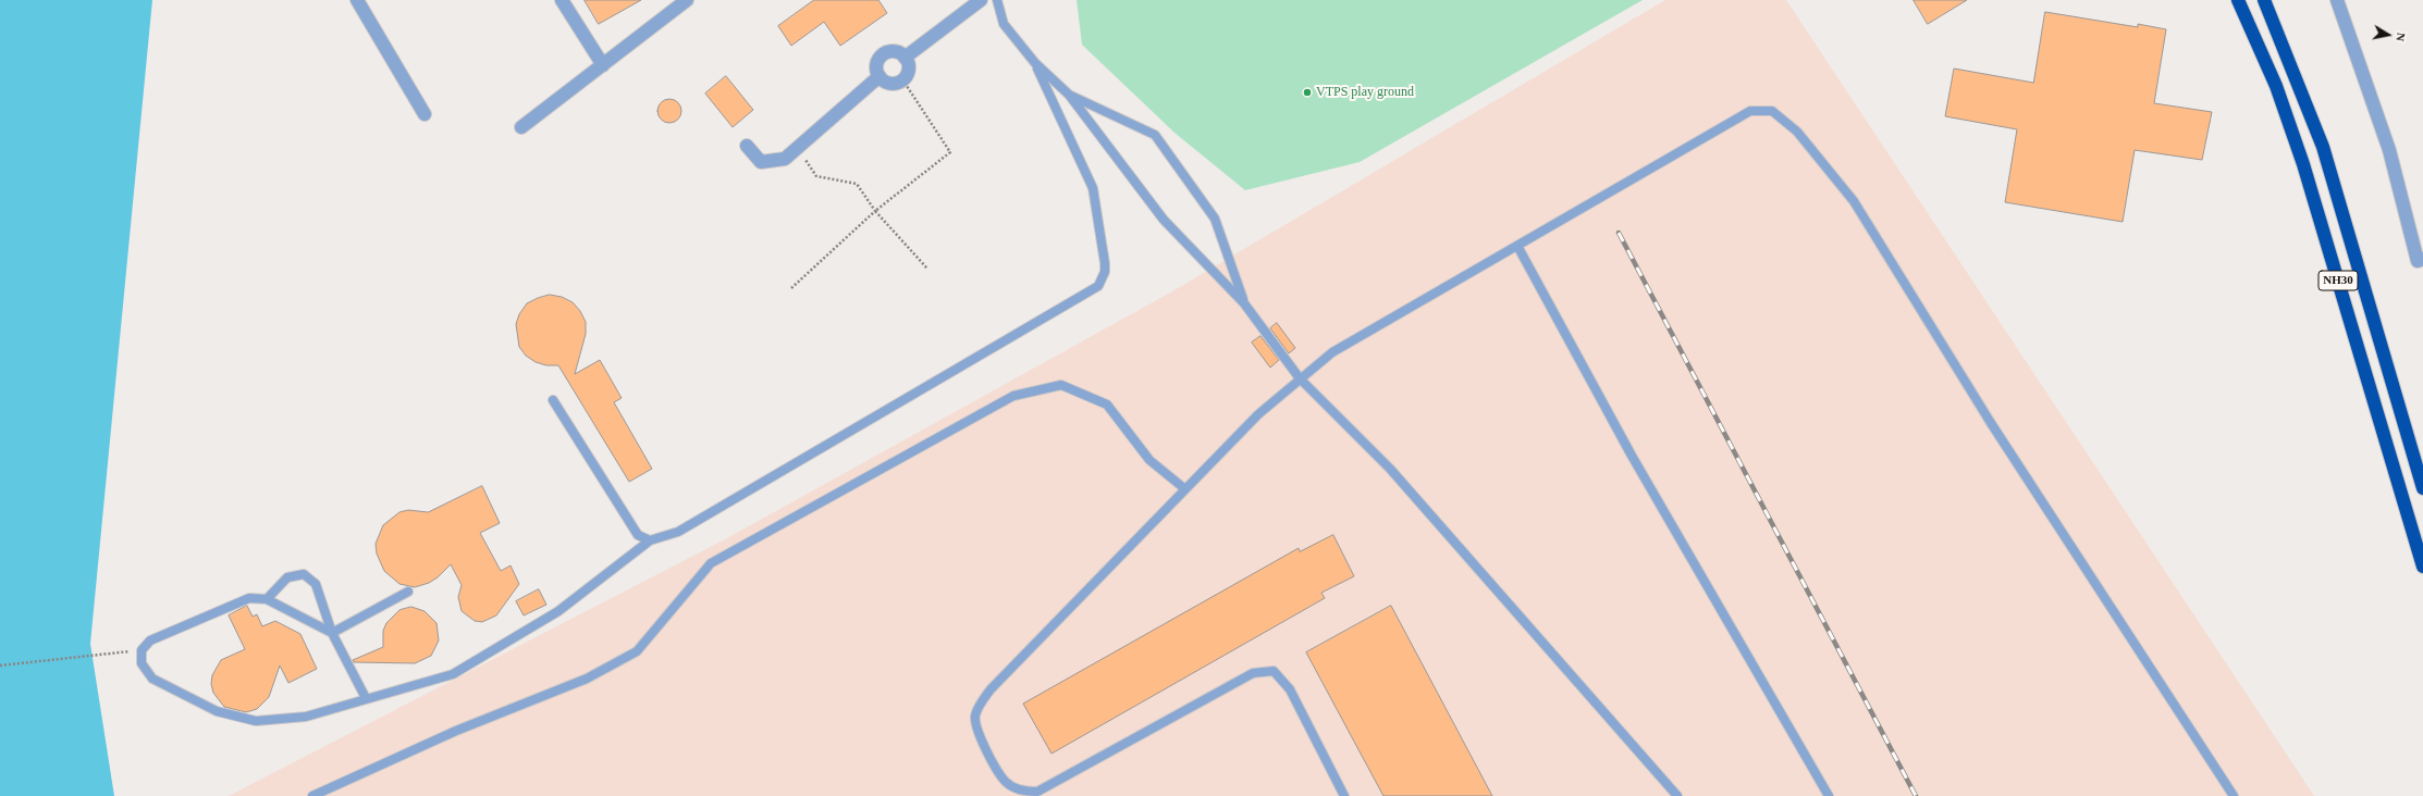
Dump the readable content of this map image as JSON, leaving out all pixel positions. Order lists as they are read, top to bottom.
{
  "streets": {
    "highway": ["NH30"]
  },
  "places": ["VTPS play ground"],
  "north": "right"
}
